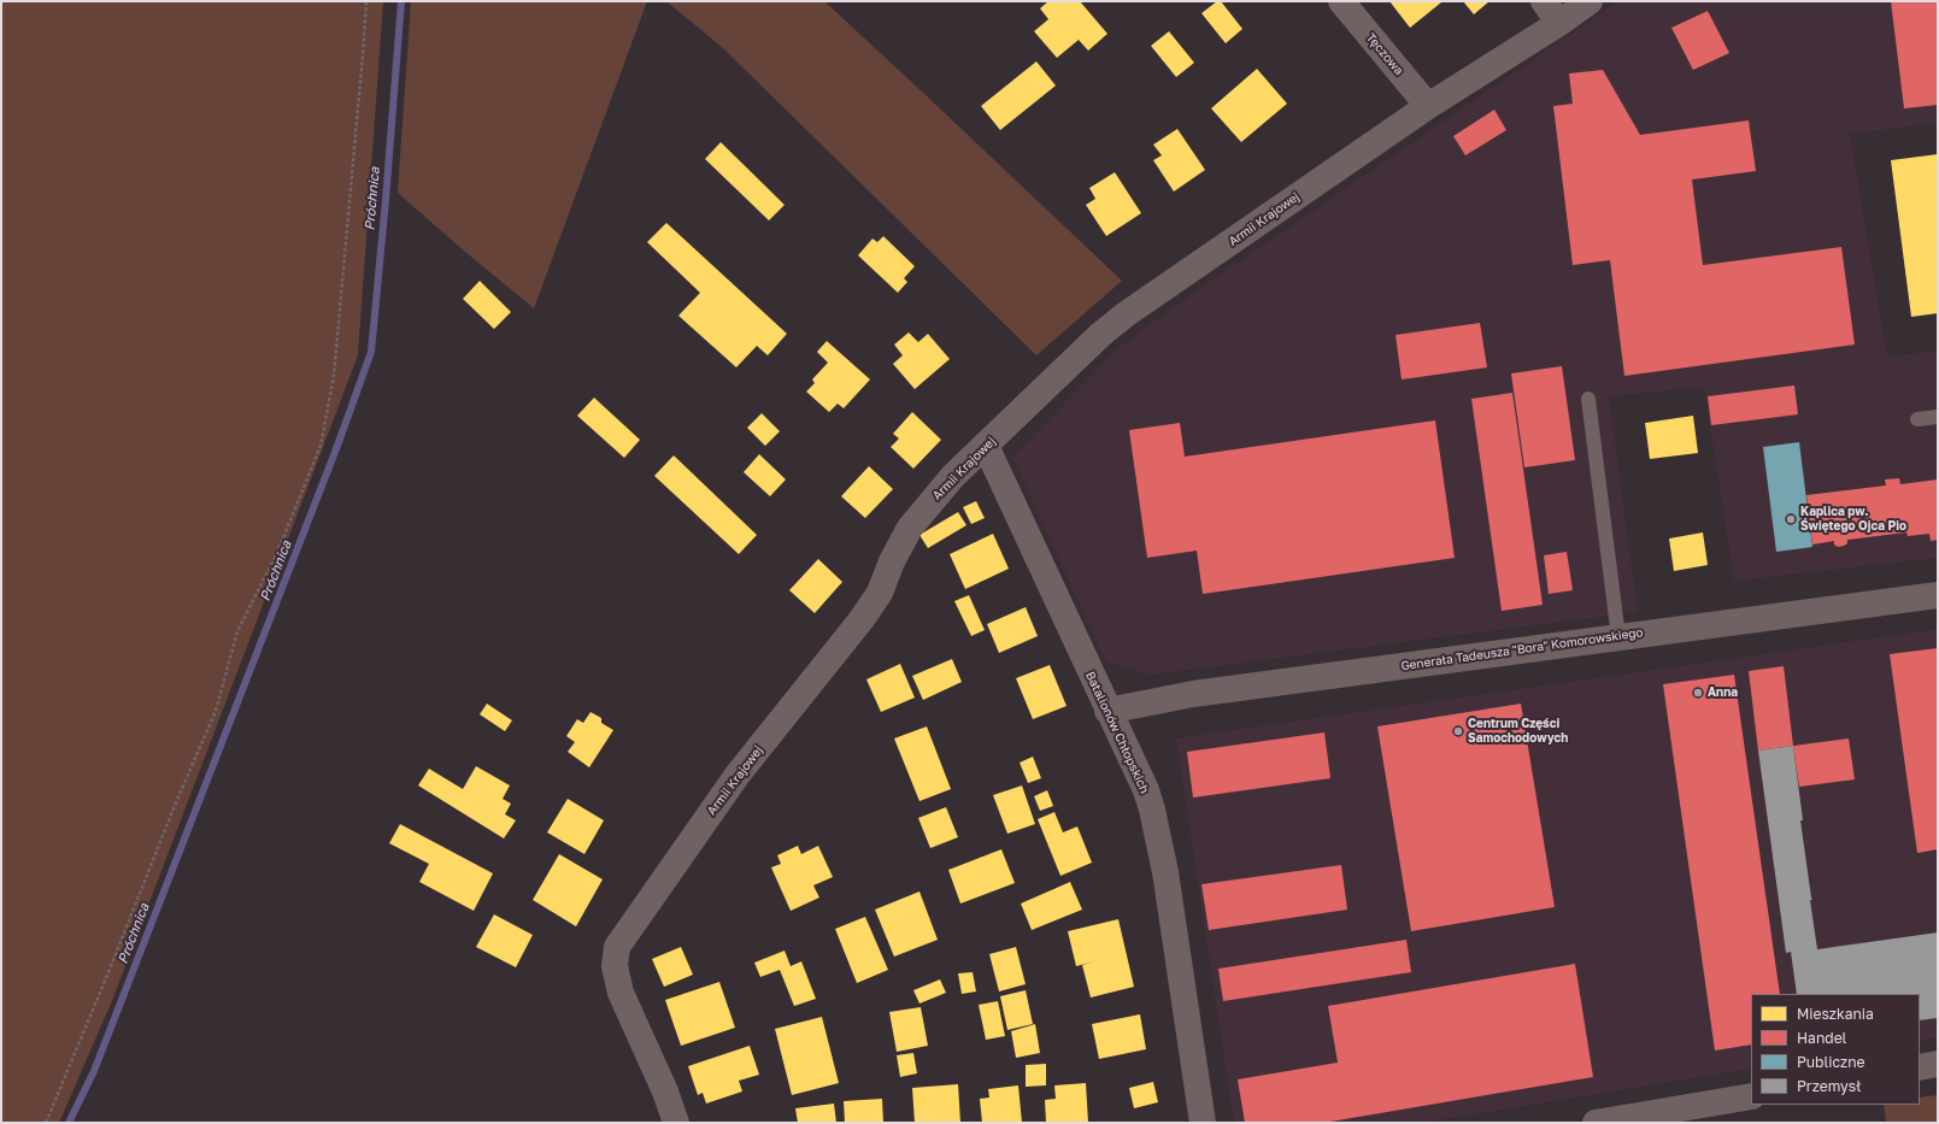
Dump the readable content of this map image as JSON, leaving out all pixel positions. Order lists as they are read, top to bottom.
{
  "streets": {
    "street": [
      "Tęczowa",
      "Armii Krajowej",
      "Generała Tadeusza \"Bora\" Komorowskiego",
      "Batalionów Chłopskich"
    ]
  },
  "crossings": [
    ["Tęczowa", "Armii Krajowej"],
    ["Armii Krajowej", "Batalionów Chłopskich"],
    ["Generała Tadeusza \"Bora\" Komorowskiego", "Batalionów Chłopskich"]
  ],
  "water": ["Próchnica"],
  "places": ["Kaplica pw. Świętego Ojca Pio", "Anna", "Centrum Części Samochodowych"],
  "legend": [
    "Mieszkania",
    "Handel",
    "Publiczne",
    "Przemysł"
  ]
}
